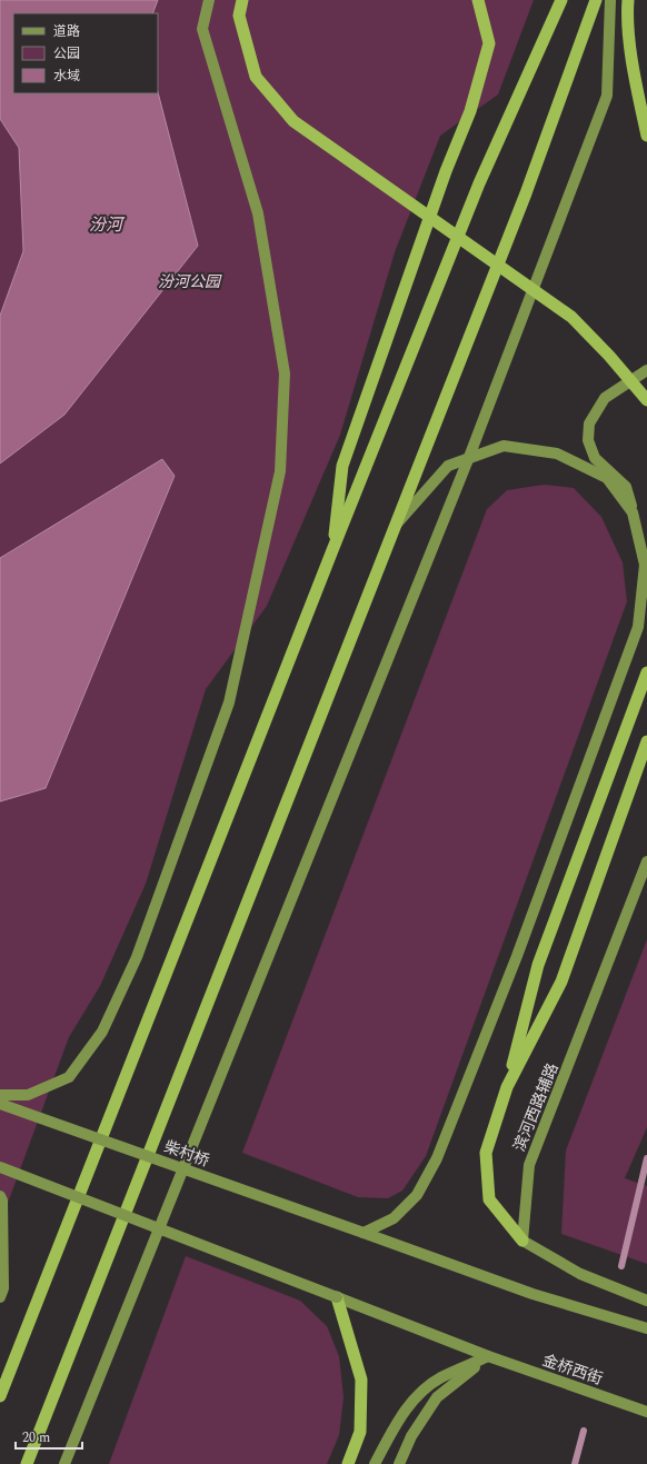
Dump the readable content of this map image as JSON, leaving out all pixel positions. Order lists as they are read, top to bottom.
{
  "streets": {
    "main road": ["滨河西路辅路", "柴村桥", "金桥西街"]
  },
  "water": ["汾河"],
  "parks": ["汾河公园"],
  "legend": ["道路", "公园", "水域"],
  "scale_bar": "20 m"
}
